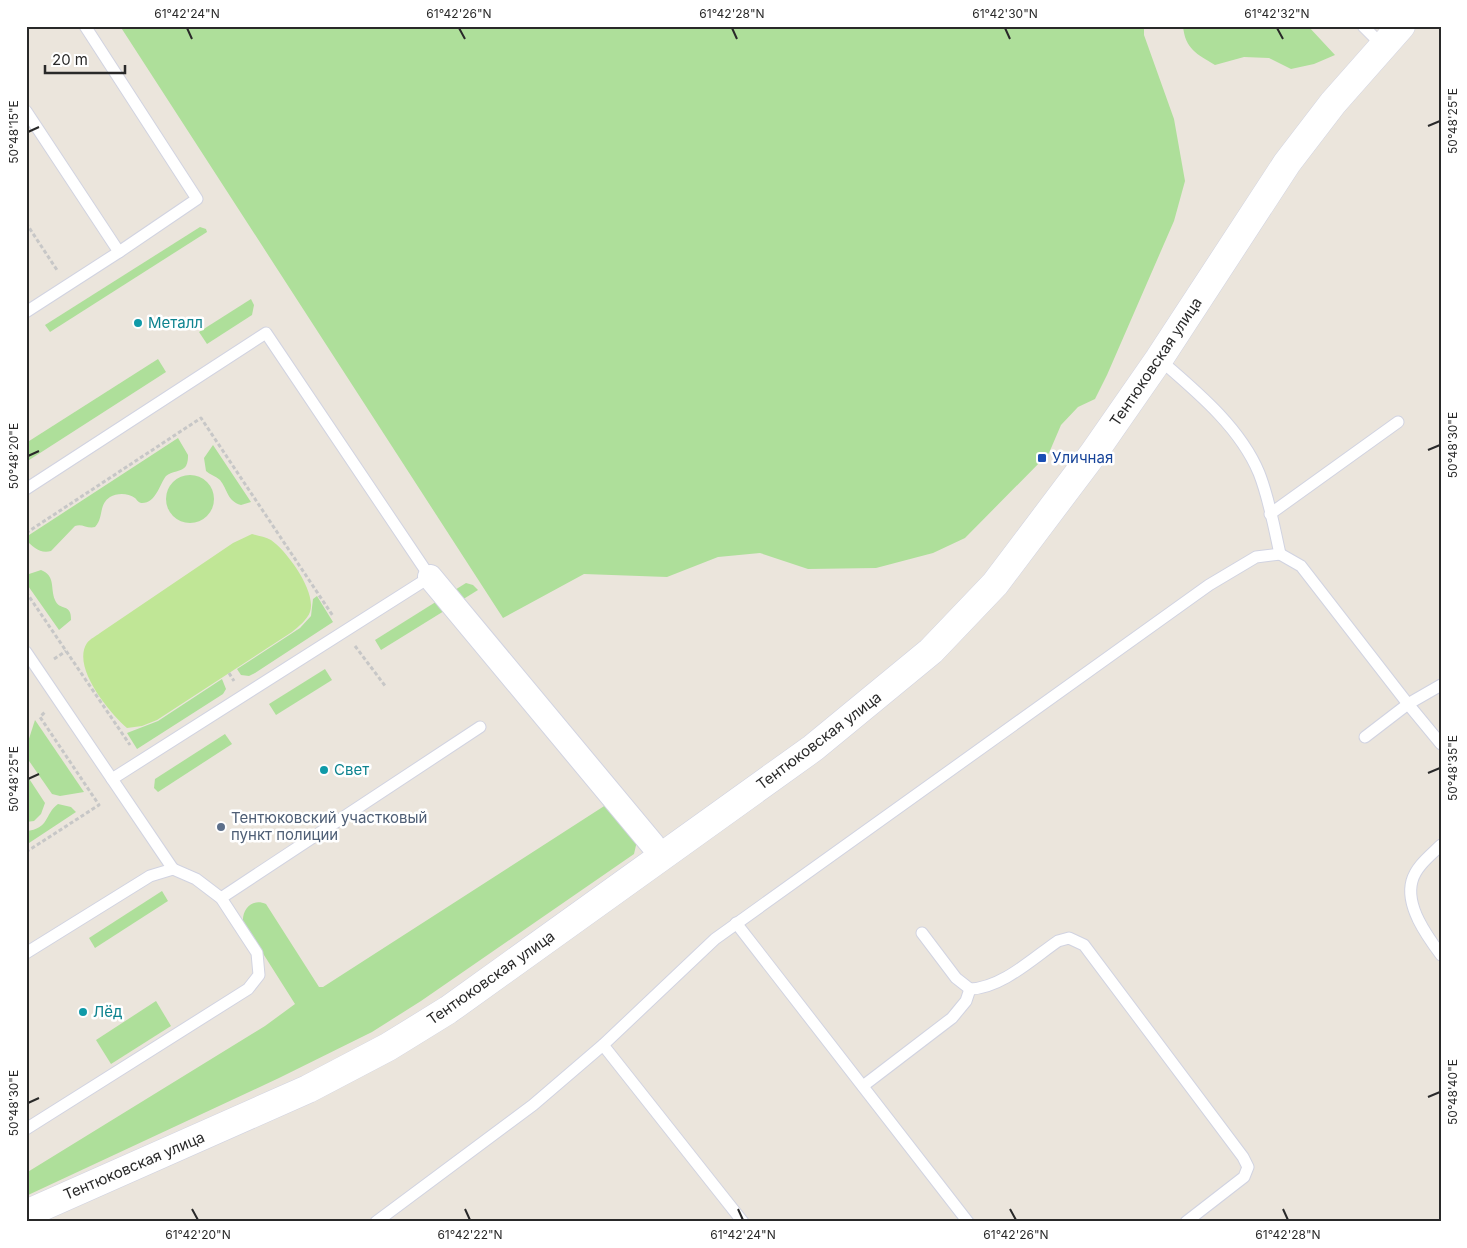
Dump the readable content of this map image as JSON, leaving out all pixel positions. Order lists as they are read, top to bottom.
{
  "streets": {
    "street": ["Тентюковская улица"]
  },
  "places": {
    "other": [
      "Металл",
      "Свет",
      "Тентюковский участковый пункт полиции",
      "Лёд"
    ],
    "transit": ["Уличная"]
  },
  "scale_bar": "20 m",
  "coordinates": [
    "61°42'24\"N",
    "61°42'26\"N",
    "61°42'28\"N",
    "61°42'30\"N",
    "61°42'32\"N",
    "50°48'25\"E",
    "50°48'15\"E",
    "50°48'30\"E",
    "50°48'20\"E",
    "50°48'35\"E",
    "50°48'40\"E",
    "61°42'20\"N",
    "61°42'22\"N"
  ]
}
